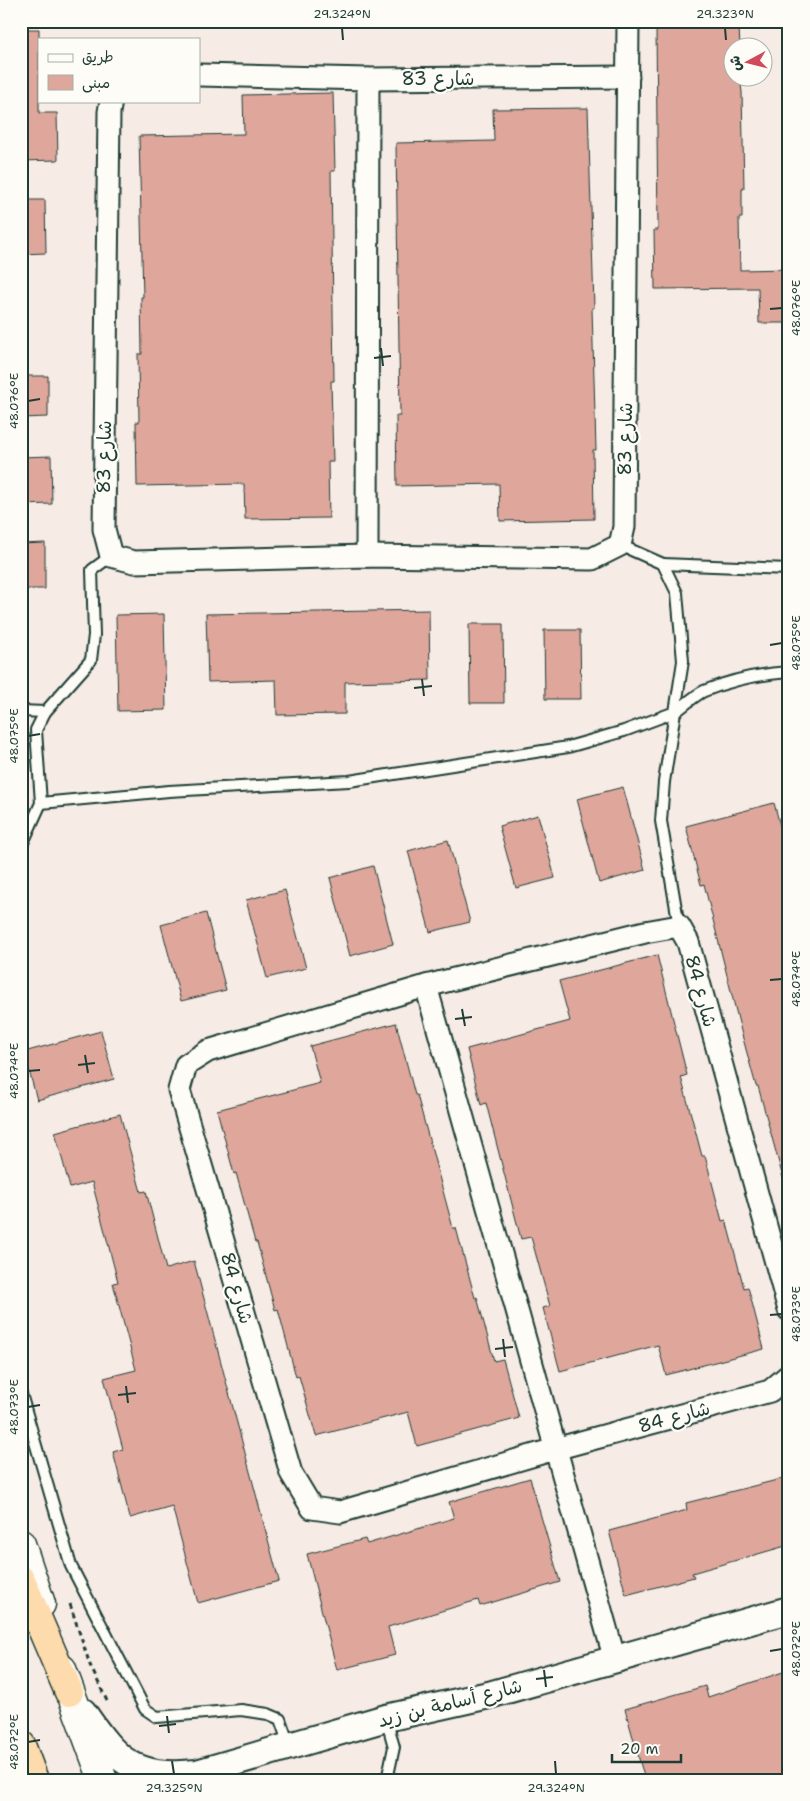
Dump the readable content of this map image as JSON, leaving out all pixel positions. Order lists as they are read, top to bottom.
{
  "streets": {
    "street": ["شارع 83", "شارع 84", "شارع أسامة بن زيد"]
  },
  "legend": ["طريق", "مبنى"],
  "scale_bar": "20 m",
  "north": "left",
  "coordinates": [
    "29.324°N",
    "29.323°N",
    "48.076°E",
    "48.075°E",
    "48.074°E",
    "48.073°E",
    "48.072°E",
    "29.325°N"
  ]
}
